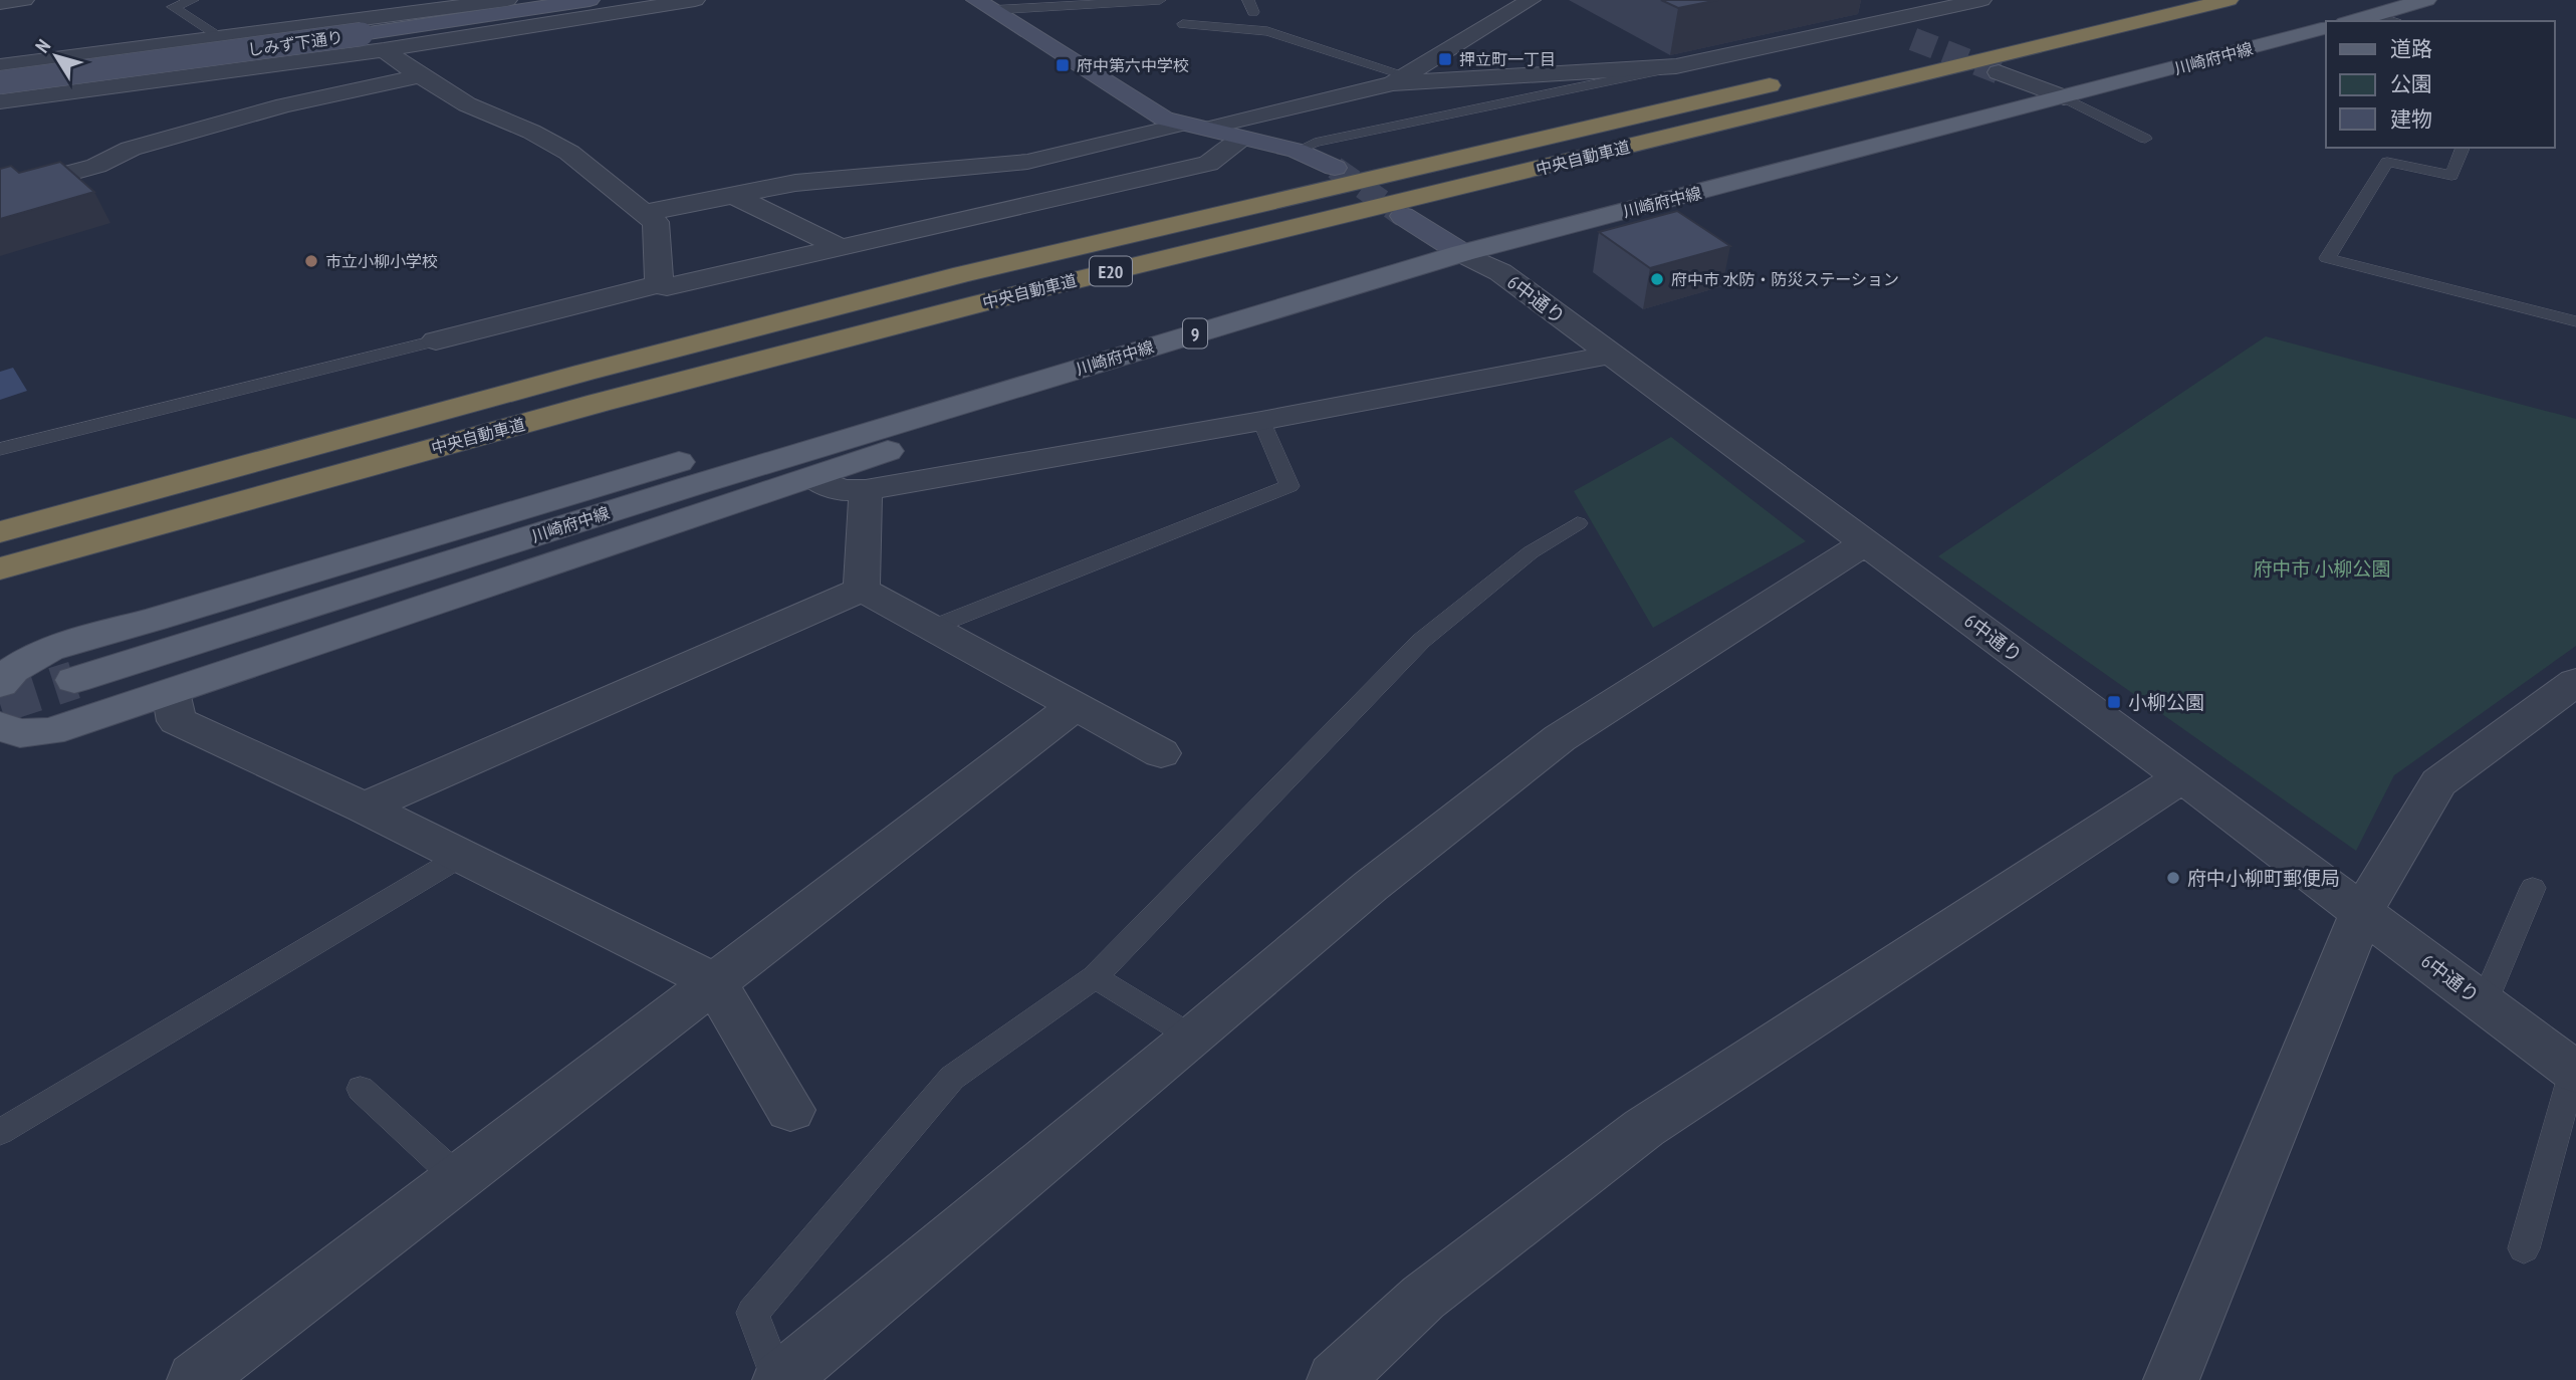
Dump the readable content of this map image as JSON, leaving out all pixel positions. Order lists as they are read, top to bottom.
{
  "streets": {
    "highway": ["中央自動車道", "E20"],
    "main road": ["川崎府中線", "9"],
    "street": ["しみず下通り", "6中通り"]
  },
  "crossings": [
    ["川崎府中線", "6中通り"]
  ],
  "parks": ["府中市 小柳公園"],
  "places": {
    "transit": ["押立町一丁目", "府中第六中学校", "小柳公園"],
    "other": ["市立小柳小学校", "府中市 水防・防災ステーション", "府中小柳町郵便局"]
  },
  "legend": ["道路", "公園", "建物"],
  "north": "top left"
}
